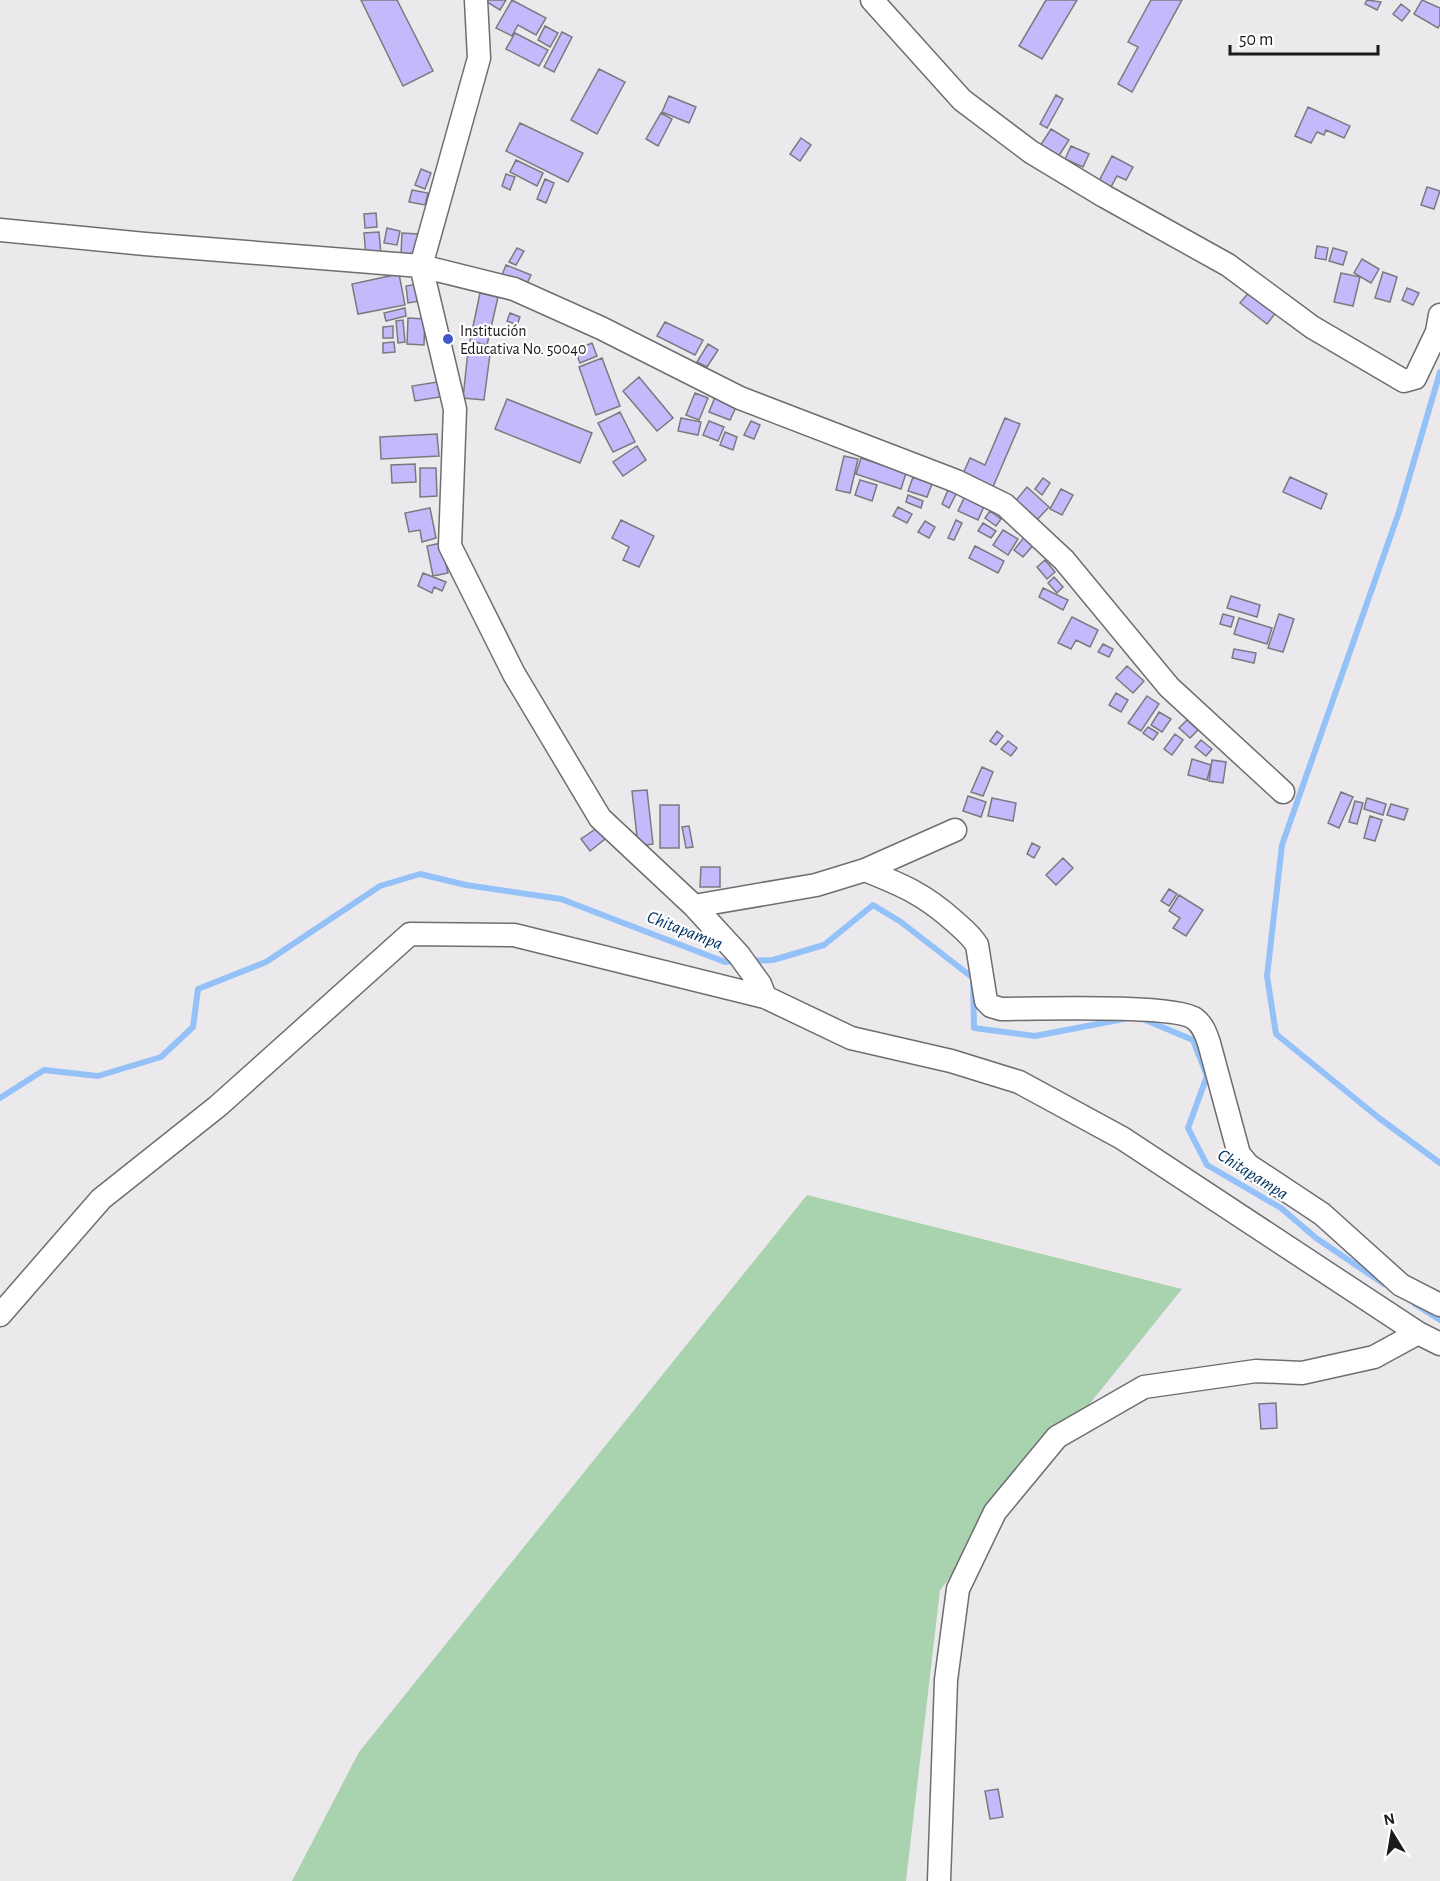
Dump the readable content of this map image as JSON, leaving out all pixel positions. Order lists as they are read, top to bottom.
{
  "water": ["Chitapampa"],
  "places": ["Institución Educativa No. 50040"],
  "scale_bar": "50 m",
  "north": "top"
}
